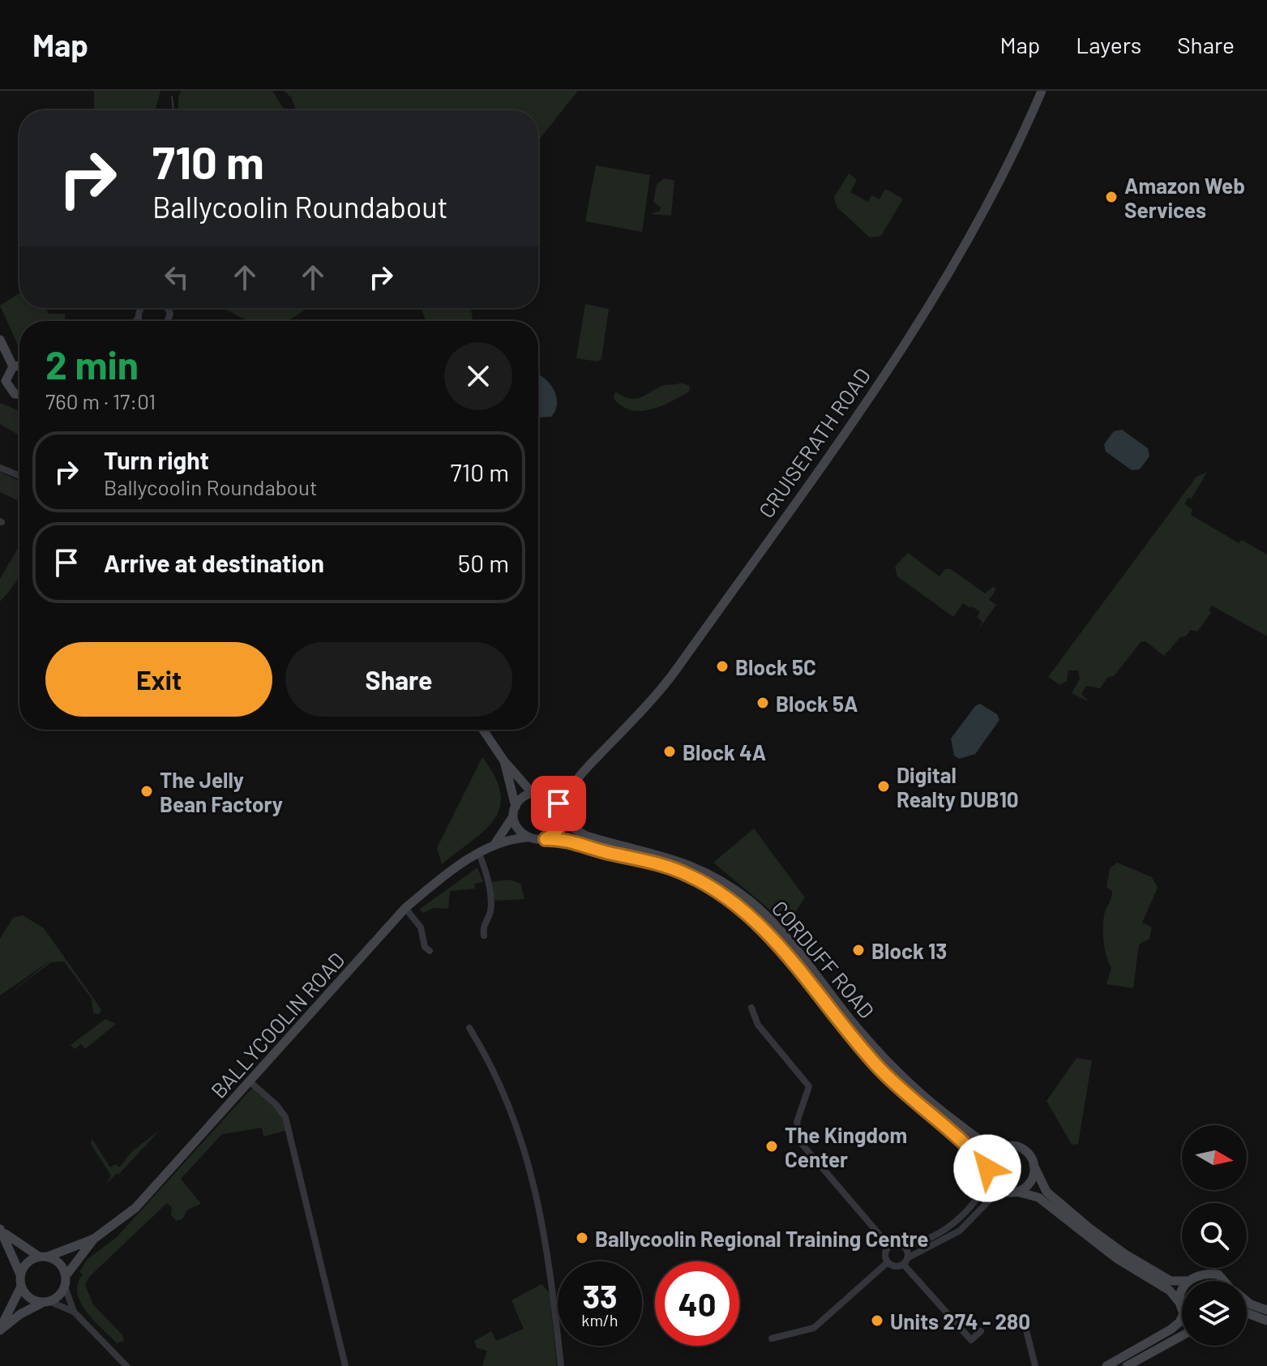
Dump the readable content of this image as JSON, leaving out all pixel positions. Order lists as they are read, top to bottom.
{
  "streets": {
    "main road": ["CRUISERATH ROAD", "CORDUFF ROAD", "BALLYCOOLIN ROAD"]
  },
  "crossings": [
    ["CRUISERATH ROAD", "CORDUFF ROAD"],
    ["CRUISERATH ROAD", "BALLYCOOLIN ROAD"],
    ["CORDUFF ROAD", "BALLYCOOLIN ROAD"]
  ],
  "places": [
    "Amazon Web Services",
    "Block 5C",
    "Block 5A",
    "Block 4A",
    "Digital Realty DUB10",
    "The Jelly Bean Factory",
    "Block 13",
    "The Kingdom Center",
    "Ballycoolin Regional Training Centre",
    "Units 274 - 280"
  ],
  "north": "right",
  "page": {
    "header": "Map",
    "nav": ["Map", "Layers", "Share"],
    "turn": ["710 m", "Ballycoolin Roundabout"],
    "heading": ["2 min", "760 m · 17:01"],
    "list": [
      {
        "name": "Turn right",
        "note": "Ballycoolin Roundabout",
        "value": "710 m"
      },
      {
        "name": "Arrive at destination",
        "value": "50 m"
      }
    ],
    "buttons": ["Exit", "Share"],
    "speed": "33 km/h",
    "limit": "40"
  }
}
